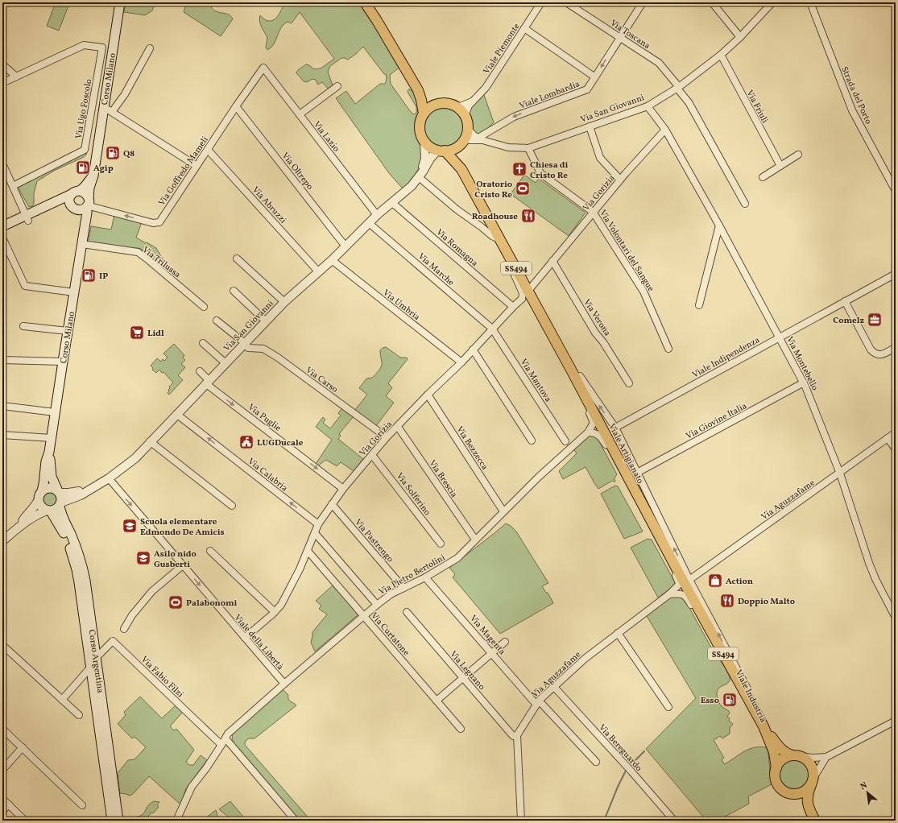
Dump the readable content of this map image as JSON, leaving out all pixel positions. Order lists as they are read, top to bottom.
{
  "streets": {
    "main road": [
      "Corso Milano",
      "SS494",
      "Viale Artigianato",
      "Corso Argentina",
      "Viale Industria"
    ],
    "street": [
      "Via Toscana",
      "Viale Piemonte",
      "Viale Lombardia",
      "Strada del Porto",
      "Via Friuli",
      "Via San Giovanni",
      "Via Ugo Foscolo",
      "Via Lazio",
      "Via Goffredo Mameli",
      "Via Oltrepo",
      "Via Gorizia",
      "Via Abruzzi",
      "Via Romagna",
      "Via Volontari del Sangue",
      "Via Trilussa",
      "Via Marche",
      "Via Umbria",
      "Via Verona",
      "Viale Indipendenza",
      "Via Montebello",
      "Via Carso",
      "Via Mantova",
      "Via Puglie",
      "Via Giovine Italia",
      "Via Bezzecca",
      "Via Calabria",
      "Via Brescia",
      "Via Solferino",
      "Via Aguzzafame",
      "Via Pastrengo",
      "Via Pietro Bertolini",
      "Via Curtatone",
      "Via Magenta",
      "Viale della Libertà",
      "Via Legnano",
      "Via Fabio Filzi",
      "Via Bereguardo"
    ]
  },
  "crossings": [
    ["Via Toscana", "Viale Lombardia"],
    ["Via Toscana", "Via San Giovanni"],
    ["Viale Piemonte", "Via San Giovanni"],
    ["Viale Piemonte", "SS494"],
    ["Viale Piemonte", "Viale Artigianato"],
    ["Corso Milano", "Via San Giovanni"],
    ["Corso Milano", "Via Goffredo Mameli"],
    ["Corso Milano", "Via Trilussa"],
    ["Corso Milano", "Corso Argentina"],
    ["Viale Lombardia", "Via San Giovanni"],
    ["Via Friuli", "Via San Giovanni"],
    ["Via San Giovanni", "Via Lazio"],
    ["Via San Giovanni", "Via Oltrepo"],
    ["Via San Giovanni", "Via Abruzzi"],
    ["Via San Giovanni", "Via Romagna"],
    ["Via San Giovanni", "Via Volontari del Sangue"],
    ["Via San Giovanni", "SS494"],
    ["Via San Giovanni", "Via Marche"],
    ["Via San Giovanni", "Via Umbria"],
    ["Via San Giovanni", "Via Carso"],
    ["Via San Giovanni", "Via Puglie"],
    ["Via San Giovanni", "Viale Artigianato"],
    ["Via San Giovanni", "Via Calabria"],
    ["Via San Giovanni", "Viale della Libertà"],
    ["Via San Giovanni", "Corso Argentina"],
    ["Via Lazio", "Via Goffredo Mameli"],
    ["Via Goffredo Mameli", "Via Oltrepo"],
    ["Via Goffredo Mameli", "Via Abruzzi"],
    ["Via Gorizia", "Via Romagna"],
    ["Via Gorizia", "Via Volontari del Sangue"],
    ["Via Gorizia", "Via Marche"],
    ["Via Gorizia", "Via Umbria"],
    ["Via Gorizia", "Via Verona"],
    ["Via Gorizia", "Via Montebello"],
    ["Via Gorizia", "Via Carso"],
    ["Via Gorizia", "Via Mantova"],
    ["Via Gorizia", "Via Puglie"],
    ["Via Gorizia", "Via Bezzecca"],
    ["Via Gorizia", "Viale Artigianato"],
    ["Via Gorizia", "Via Calabria"],
    ["Via Gorizia", "Via Brescia"],
    ["Via Gorizia", "Via Solferino"],
    ["Via Gorizia", "Via Pastrengo"],
    ["Via Gorizia", "Via Curtatone"],
    ["Via Gorizia", "Viale della Libertà"],
    ["SS494", "Viale Artigianato"],
    ["Via Marche", "Via Mantova"],
    ["Viale Indipendenza", "Via Montebello"],
    ["Viale Indipendenza", "Viale Artigianato"],
    ["Via Montebello", "Via Giovine Italia"],
    ["Via Montebello", "Via Aguzzafame"],
    ["Via Giovine Italia", "Viale Artigianato"],
    ["Via Bezzecca", "Via Pietro Bertolini"],
    ["Viale Artigianato", "Via Aguzzafame"],
    ["Viale Artigianato", "Viale Industria"],
    ["Via Brescia", "Via Pietro Bertolini"],
    ["Via Aguzzafame", "Via Magenta"],
    ["Via Aguzzafame", "Via Legnano"],
    ["Via Aguzzafame", "Viale Industria"],
    ["Via Aguzzafame", "Via Bereguardo"],
    ["Via Pastrengo", "Via Pietro Bertolini"],
    ["Via Pietro Bertolini", "Via Curtatone"],
    ["Via Pietro Bertolini", "Via Magenta"],
    ["Via Pietro Bertolini", "Viale della Libertà"],
    ["Via Pietro Bertolini", "Via Fabio Filzi"],
    ["Corso Argentina", "Via Fabio Filzi"]
  ],
  "one_way": ["Viale Lombardia", "Via Goffredo Mameli", "Via Puglie"],
  "places": {
    "fuel station": [
      "Q8",
      "Agip",
      "IP",
      "Esso"
    ],
    "church": ["Chiesa di Cristo Re"],
    "sports": ["Oratorio Cristo Re", "Palabonomi"],
    "restaurant": ["Roadhouse", "Doppio Malto"],
    "office": ["Comelz"],
    "supermarket": ["Lidl"],
    "public building": ["LUGDucale"],
    "school or university": ["Scuola elementare Edmondo De Amicis", "Asilo nido Gusberti"],
    "shop": ["Action"]
  },
  "north": "top left"
}
